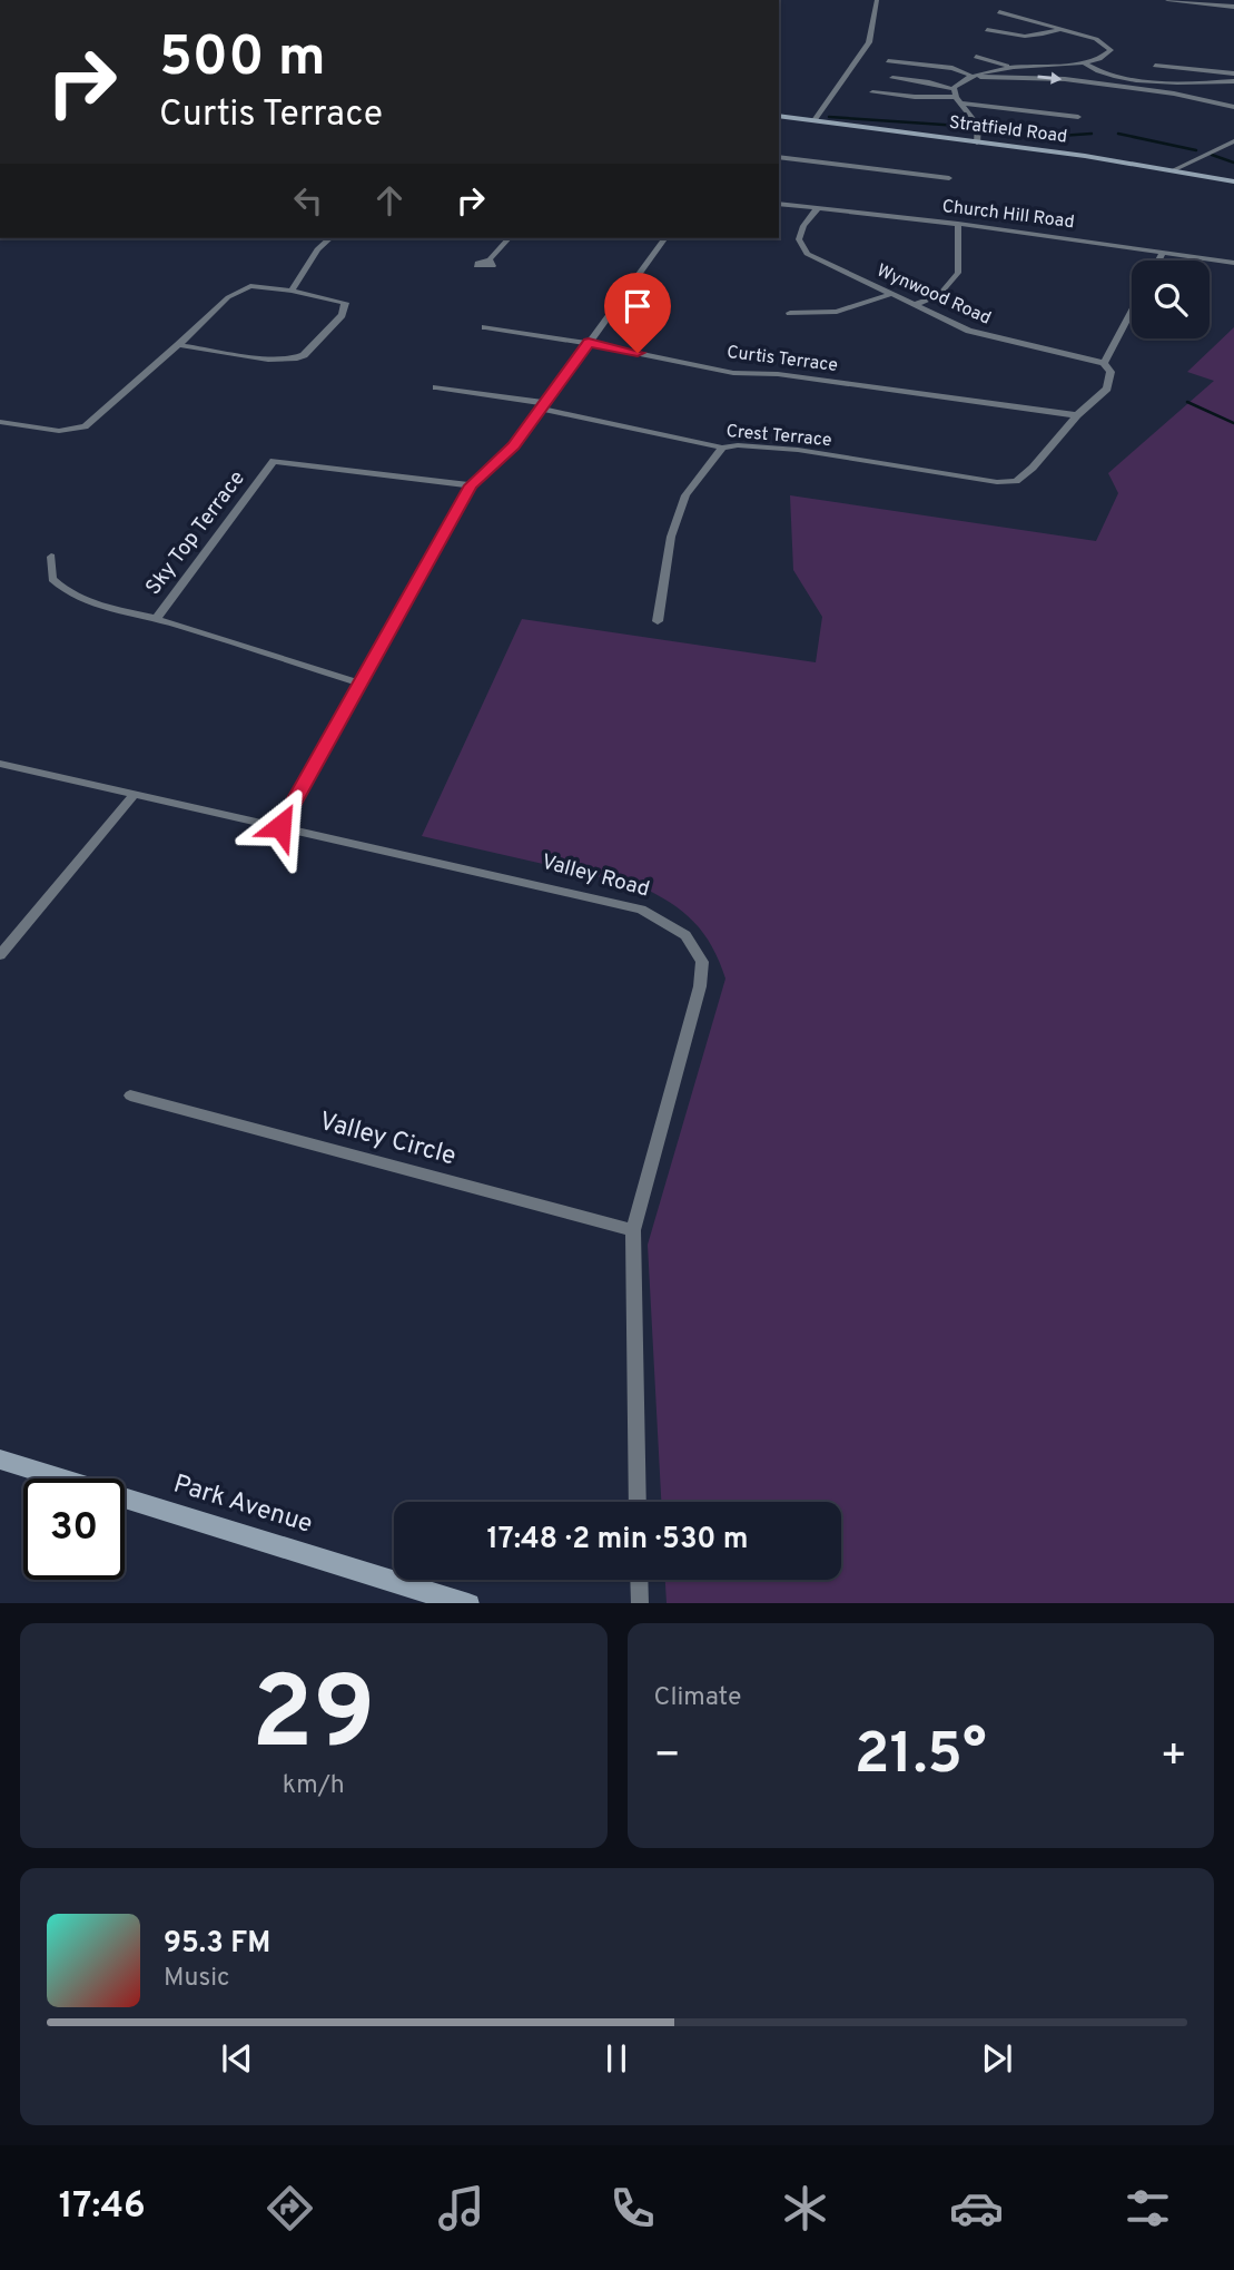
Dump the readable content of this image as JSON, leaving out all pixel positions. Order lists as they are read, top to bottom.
{
  "streets": {
    "main road": ["Stratfield Road", "Park Avenue"],
    "street": [
      "Church Hill Road",
      "Wynwood Road",
      "Curtis Terrace",
      "Crest Terrace",
      "Sky Top Terrace",
      "Valley Road",
      "Valley Circle"
    ]
  },
  "crossings": [
    ["Church Hill Road", "Wynwood Road"],
    ["Curtis Terrace", "Crest Terrace"],
    ["Valley Road", "Valley Circle"]
  ],
  "page": {
    "turn": ["500 m", "Curtis Terrace"],
    "limit": "30",
    "trip": "17:48 · 2 min · 530 m",
    "tile": [
      ["29", "km/h"],
      "Climate"
    ],
    "heat": ["−", "21.5°", "+"],
    "song": ["95.3 FM", "Music"],
    "tabs": "17:46"
  }
}
